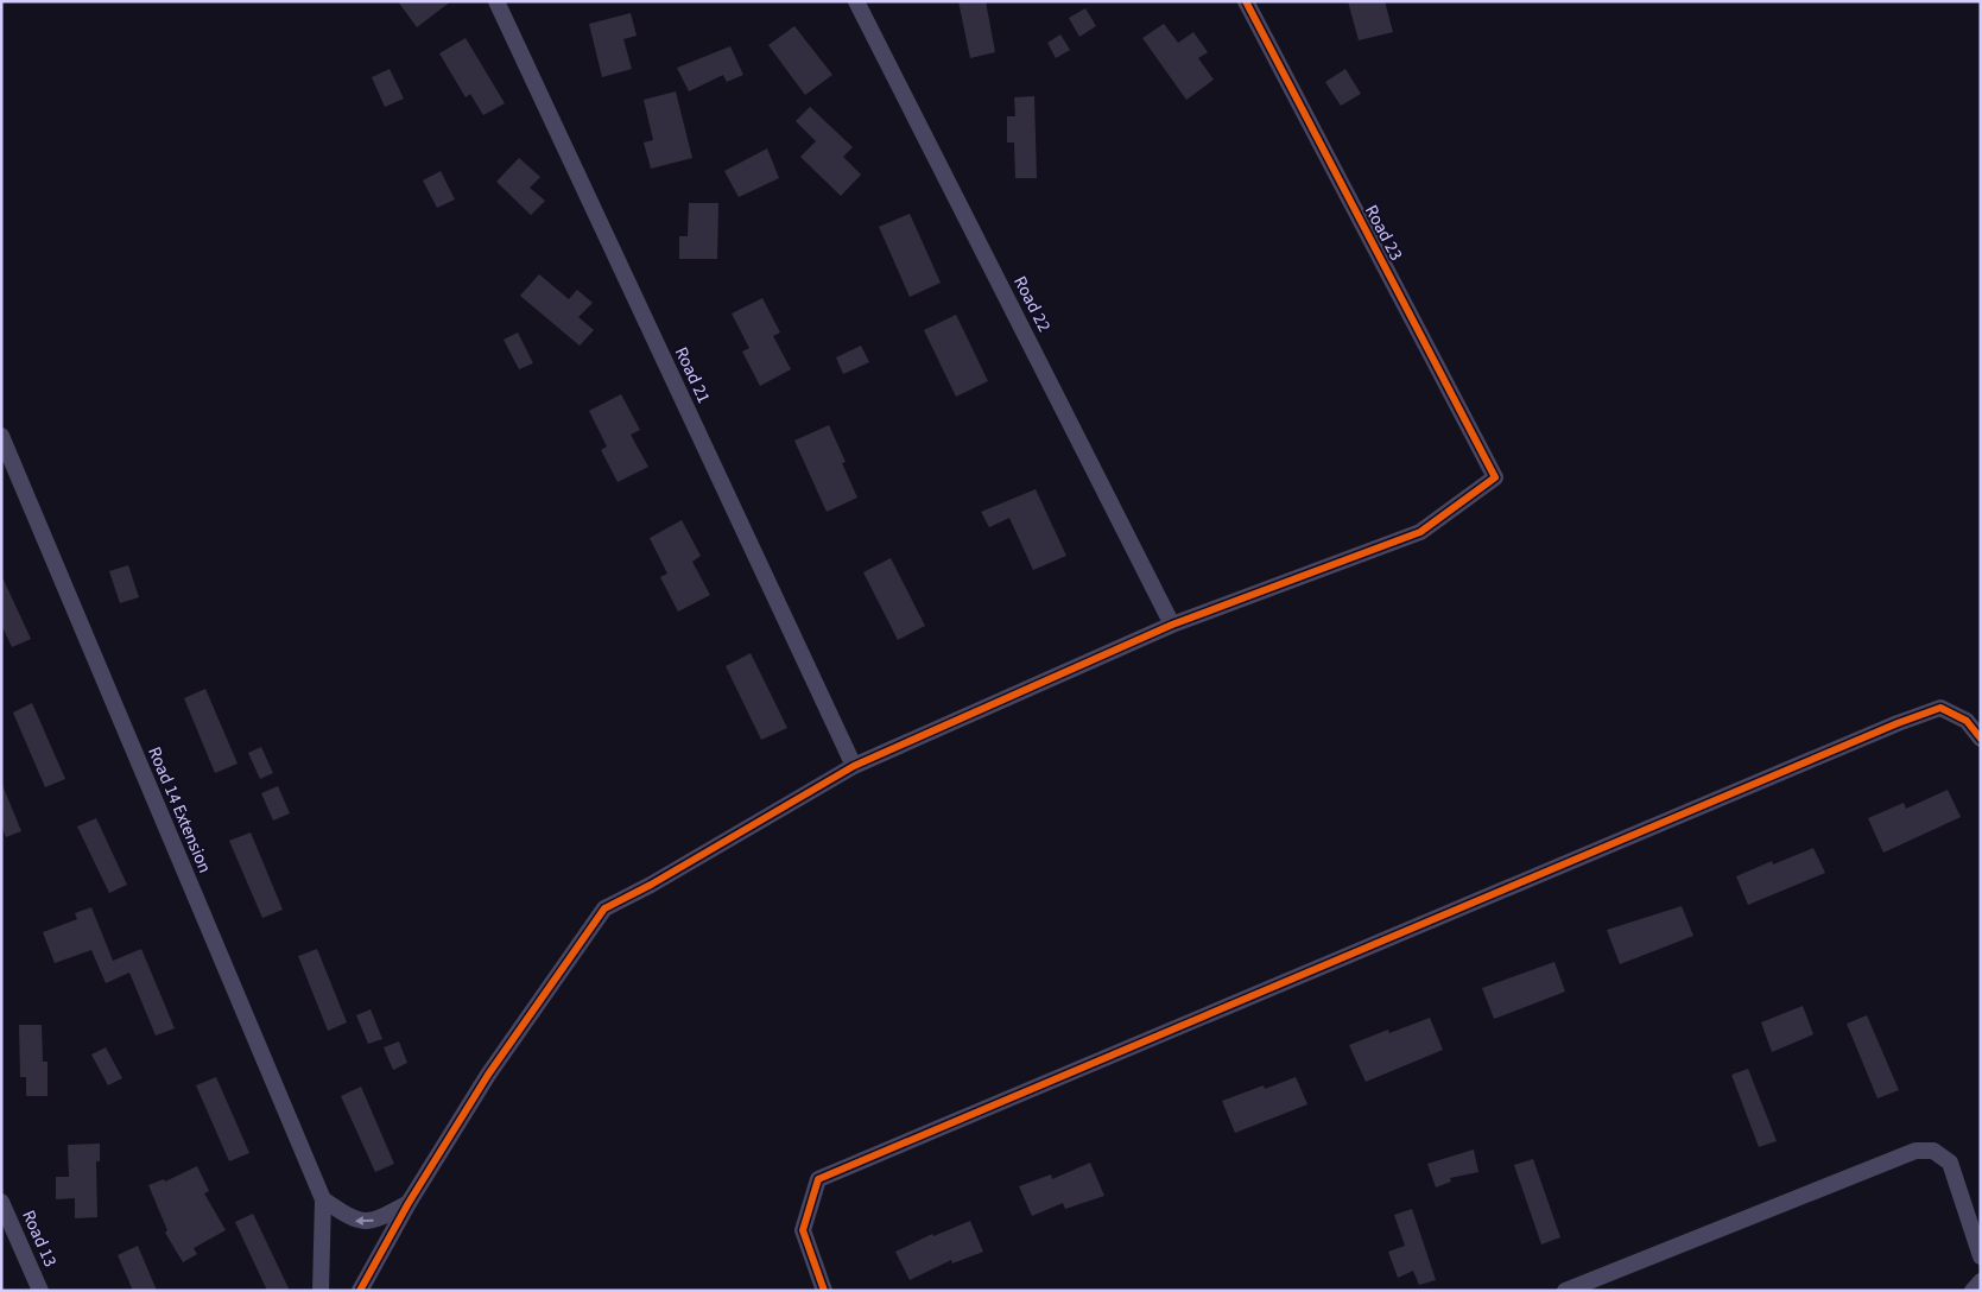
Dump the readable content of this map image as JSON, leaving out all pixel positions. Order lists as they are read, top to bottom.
{
  "streets": {
    "street": [
      "Road 23",
      "Road 22",
      "Road 21",
      "Road 14 Extension",
      "Road 13"
    ]
  },
  "crossings": [
    ["Road 23", "Road 22"]
  ]
}
